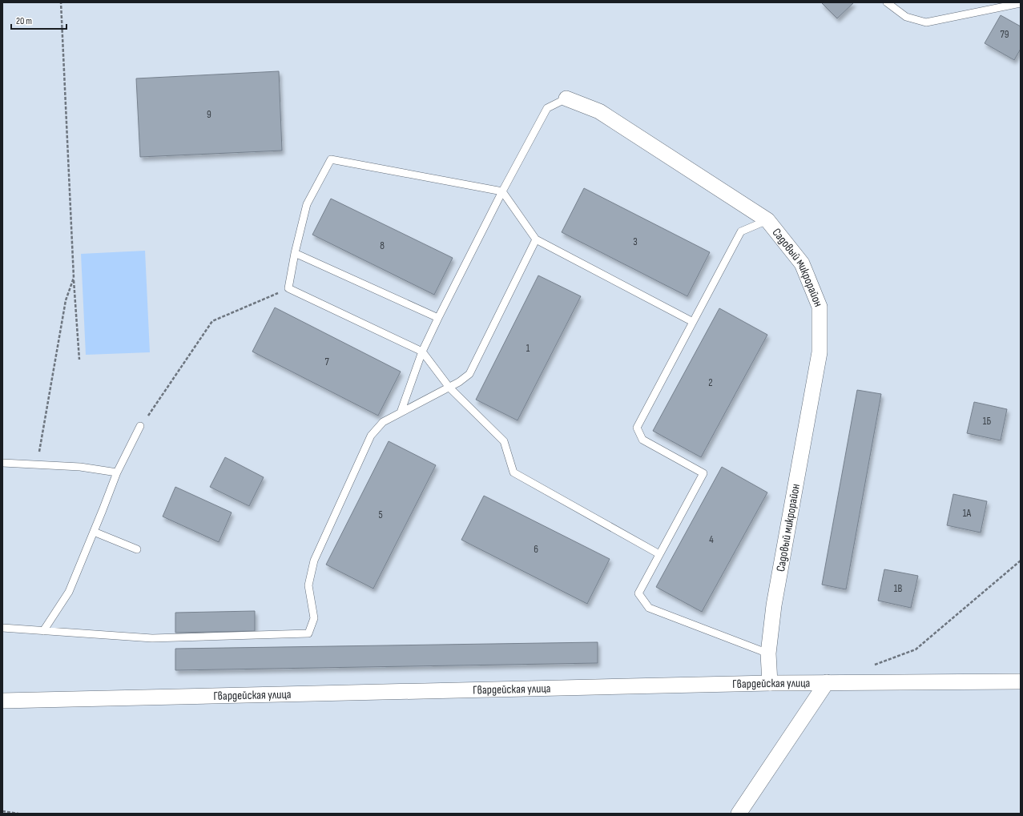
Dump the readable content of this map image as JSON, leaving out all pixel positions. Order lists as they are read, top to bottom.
{
  "streets": {
    "street": ["Садовый микрорайон", "Гвардейская улица"]
  },
  "crossings": [
    ["Садовый микрорайон", "Гвардейская улица"]
  ],
  "house_numbers": [
    "79",
    "9",
    "3",
    "8",
    "1",
    "7",
    "2",
    "1Б",
    "1А",
    "5",
    "4",
    "6",
    "1В"
  ],
  "scale_bar": "20 m"
}
